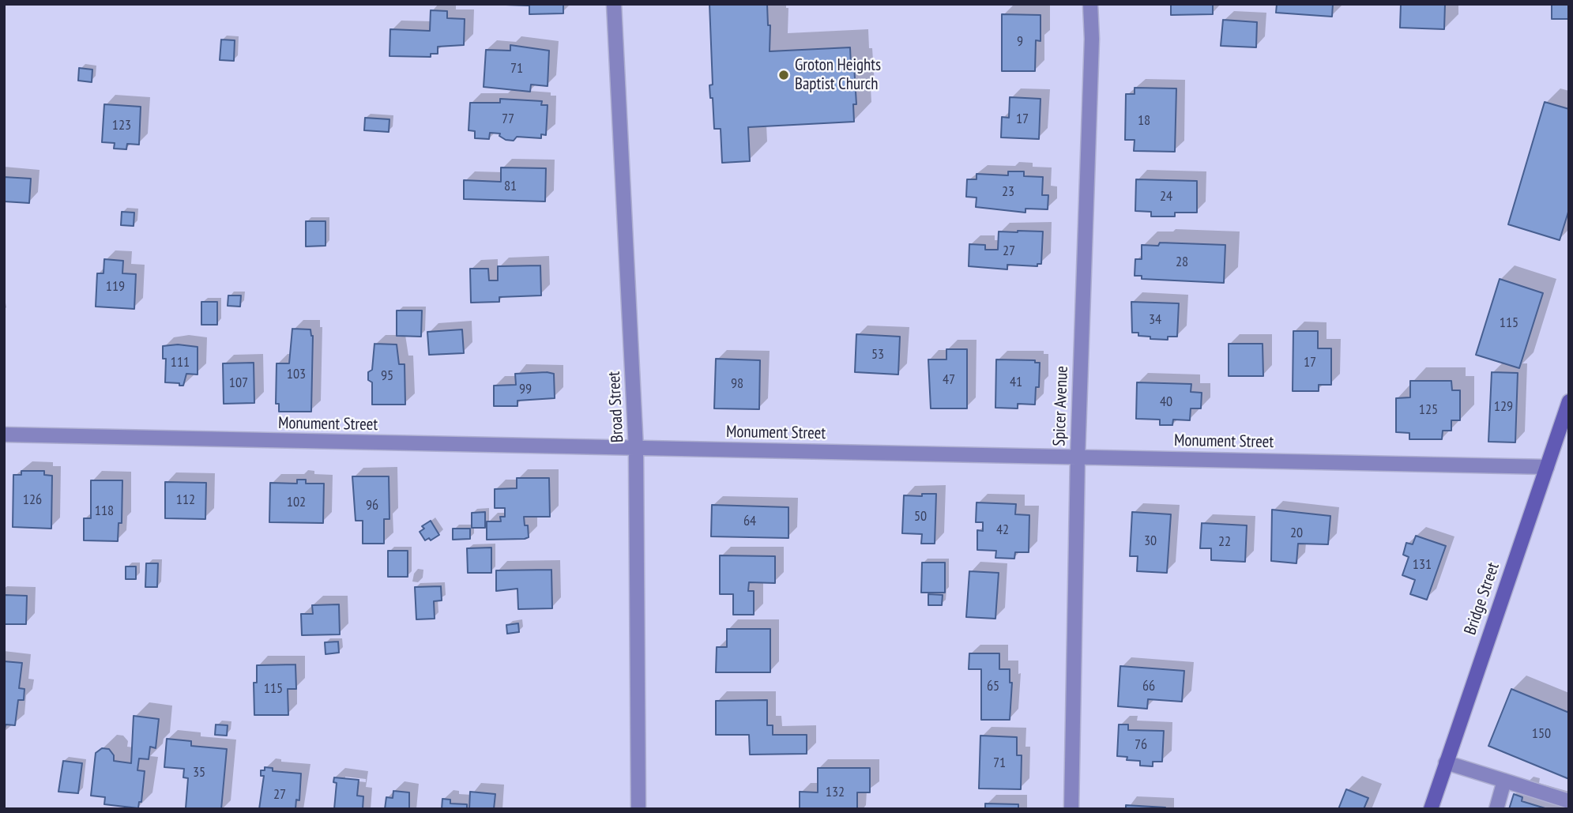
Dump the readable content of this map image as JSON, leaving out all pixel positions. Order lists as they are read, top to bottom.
{
  "streets": {
    "street": [
      "Spicer Avenue",
      "Broad Street",
      "Monument Street",
      "Bridge Street"
    ]
  },
  "crossings": [
    ["Spicer Avenue", "Monument Street"],
    ["Broad Street", "Monument Street"],
    ["Monument Street", "Bridge Street"]
  ],
  "places": ["Groton Heights Baptist Church"],
  "house_numbers": [
    "9",
    "71",
    "77",
    "17",
    "18",
    "123",
    "81",
    "23",
    "24",
    "27",
    "28",
    "119",
    "34",
    "115",
    "53",
    "111",
    "17",
    "103",
    "95",
    "47",
    "41",
    "107",
    "98",
    "99",
    "40",
    "129",
    "125",
    "126",
    "112",
    "102",
    "96",
    "118",
    "50",
    "64",
    "42",
    "20",
    "30",
    "22",
    "131",
    "65",
    "66",
    "115",
    "150",
    "76",
    "71",
    "35",
    "132",
    "27"
  ]
}
